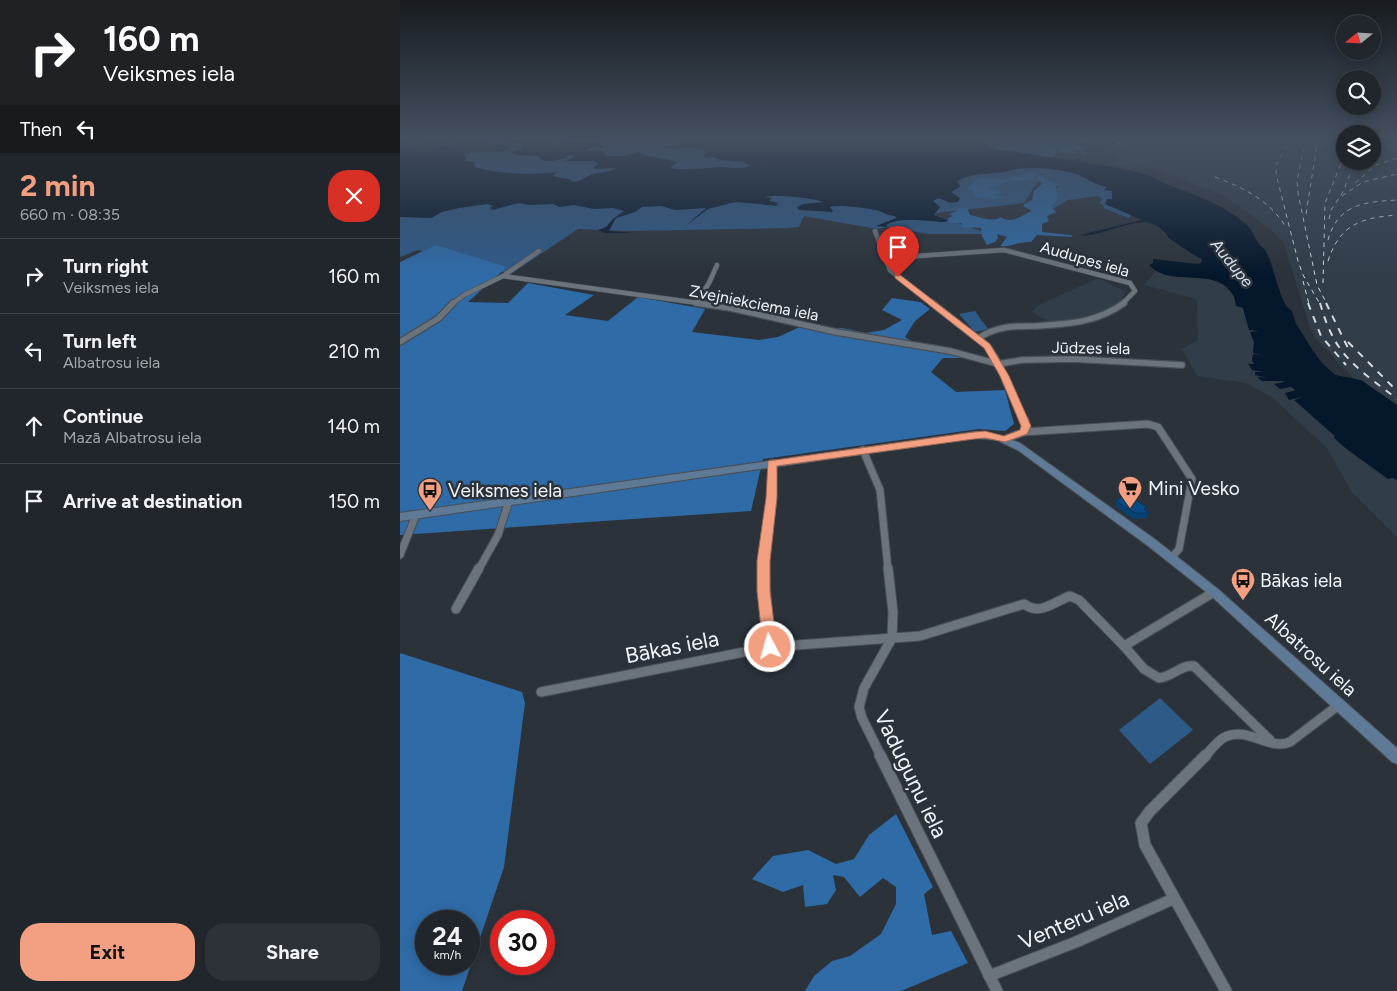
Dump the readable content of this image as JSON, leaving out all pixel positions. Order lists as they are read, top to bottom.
{
  "streets": {
    "main road": ["Albatrosu iela"],
    "street": [
      "Audupes iela",
      "Zvejniekciema iela",
      "Jūdzes iela",
      "Bākas iela",
      "Vaduguņu iela",
      "Venteru iela"
    ]
  },
  "crossings": [
    ["Zvejniekciema iela", "Jūdzes iela"],
    ["Bākas iela", "Vaduguņu iela"],
    ["Vaduguņu iela", "Venteru iela"]
  ],
  "water": ["Audupe"],
  "places": {
    "supermarket": ["Mini Vesko"],
    "bus stop": ["Veiksmes iela", "Bākas iela"]
  },
  "north": "left",
  "page": {
    "turn": ["160 m", "Veiksmes iela"],
    "then": "Then",
    "heading": ["2 min", "660 m · 08:35"],
    "list": [
      {
        "name": "Turn right",
        "note": "Veiksmes iela",
        "value": "160 m"
      },
      {
        "name": "Turn left",
        "note": "Albatrosu iela",
        "value": "210 m"
      },
      {
        "name": "Continue",
        "note": "Mazā Albatrosu iela",
        "value": "140 m"
      },
      {
        "name": "Arrive at destination",
        "value": "150 m"
      }
    ],
    "speed": "24 km/h",
    "limit": "30",
    "buttons": ["Exit", "Share"]
  }
}
